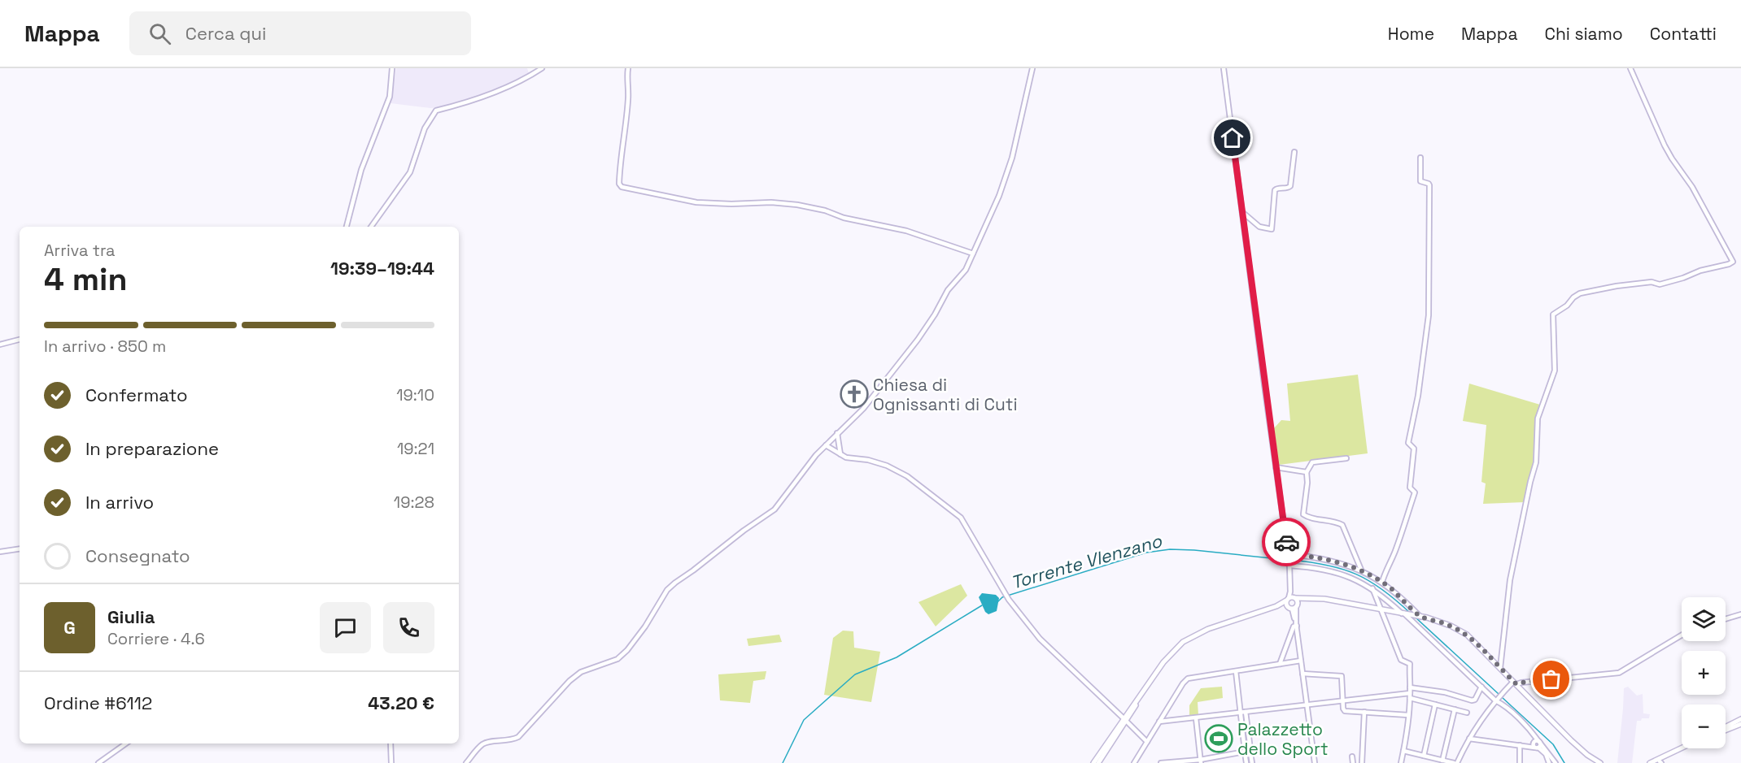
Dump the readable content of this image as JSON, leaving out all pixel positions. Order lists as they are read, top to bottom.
{
  "water": ["Torrente Vlenzano"],
  "places": {
    "church": ["Chiesa di Ognissanti di Cuti"],
    "sports": ["Palazzetto dello Sport"]
  },
  "page": {
    "header": "Mappa",
    "search": "Cerca qui",
    "nav": [
      "Home",
      "Mappa",
      "Chi siamo",
      "Contatti"
    ],
    "heading": ["4 min", "Arriva tra", "19:39–19:44"],
    "panel": [
      "Giulia",
      "Corriere · 4.6",
      "Ordine #6112",
      "43.20 €"
    ],
    "bar": "In arrivo · 850 m",
    "list": [
      ["Confermato", "19:10"],
      ["In preparazione", "19:21"],
      ["In arrivo", "19:28"],
      "Consegnato"
    ],
    "map_buttons": ["+", "−"],
    "round": "G"
  }
}
